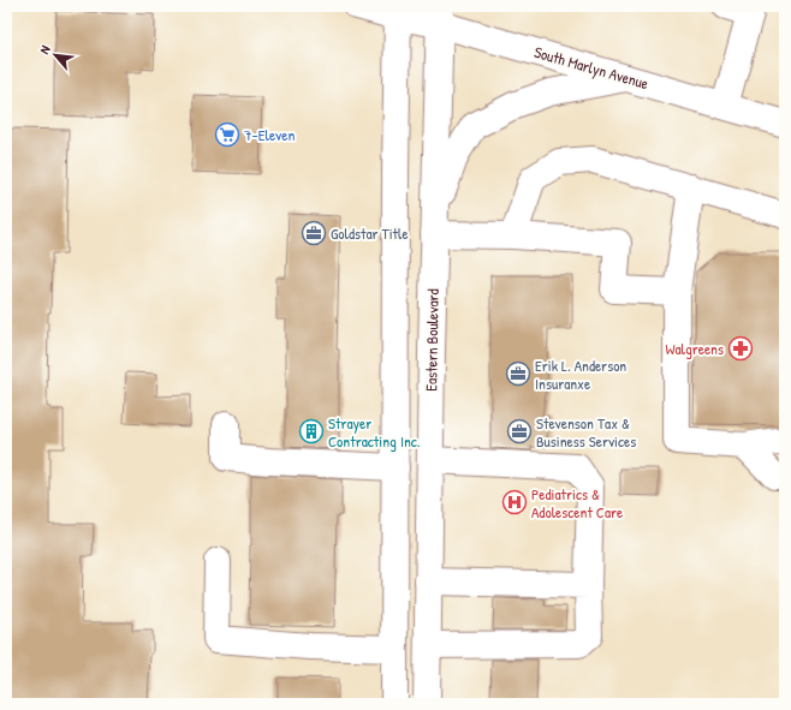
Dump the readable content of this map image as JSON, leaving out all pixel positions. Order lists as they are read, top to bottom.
{
  "streets": {
    "main road": ["South Marlyn Avenue", "Eastern Boulevard"]
  },
  "crossings": [
    ["South Marlyn Avenue", "Eastern Boulevard"]
  ],
  "places": {
    "supermarket": ["7-Eleven"],
    "office": ["Goldstar Title", "Erik L. Anderson Insuranxe", "Stevenson Tax & Business Services"],
    "pharmacy": ["Walgreens"],
    "building": ["Strayer Contracting Inc."],
    "hospital": ["Pediatrics & Adolescent Care"]
  },
  "north": "top left"
}
